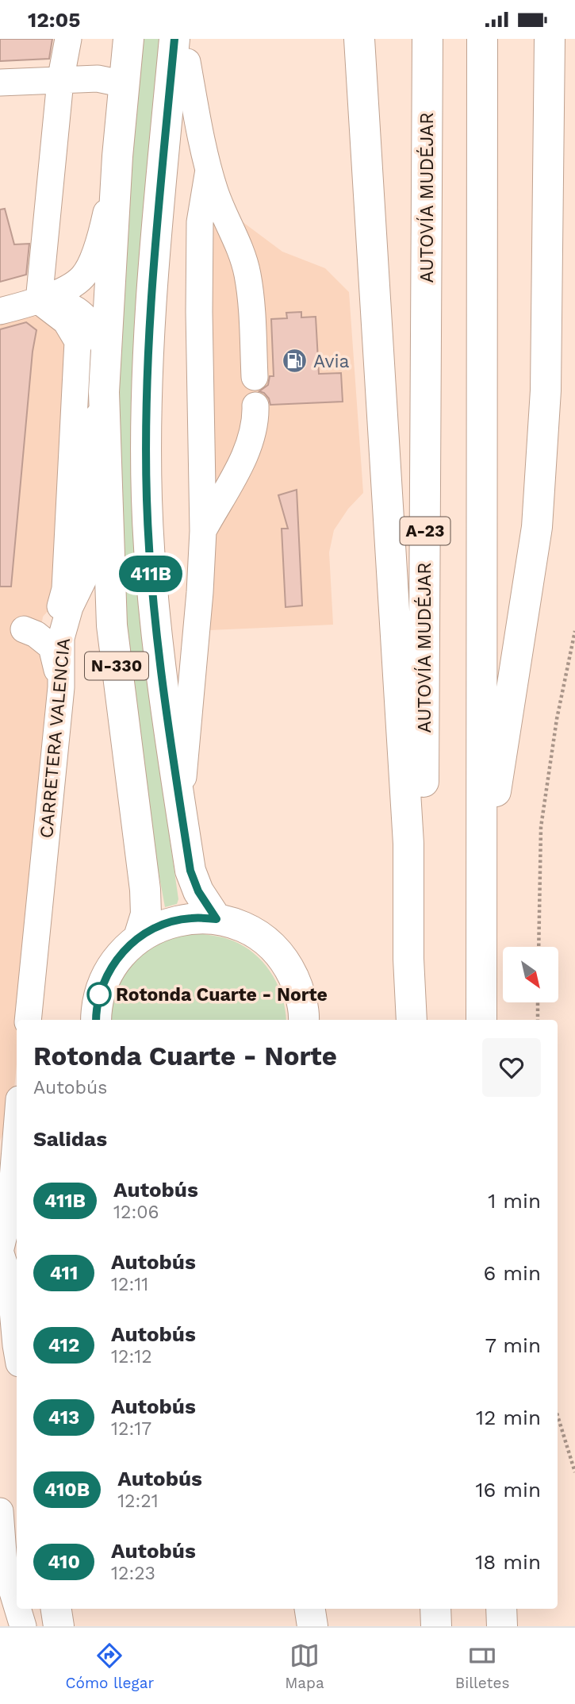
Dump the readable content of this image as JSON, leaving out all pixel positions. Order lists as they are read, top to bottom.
{
  "streets": {
    "highway": ["AUTOVÍA MUDÉJAR", "A-23", "N-330"],
    "street": ["CARRETERA VALENCIA"]
  },
  "crossings": [
    ["N-330", "CARRETERA VALENCIA"]
  ],
  "places": {
    "fuel station": ["Avia"],
    "other": ["Rotonda Cuarte - Norte"]
  },
  "lines": ["bus line 411B"],
  "north": "bottom right",
  "page": {
    "status": "12:05",
    "on_map": "411B",
    "heading": [
      ["Rotonda Cuarte - Norte", "Autobús"],
      "Salidas"
    ],
    "list": [
      {
        "mark": "411B",
        "name": "Autobús",
        "note": "12:06",
        "value": "1 min"
      },
      {
        "mark": "411",
        "name": "Autobús",
        "note": "12:11",
        "value": "6 min"
      },
      {
        "mark": "412",
        "name": "Autobús",
        "note": "12:12",
        "value": "7 min"
      },
      {
        "mark": "413",
        "name": "Autobús",
        "note": "12:17",
        "value": "12 min"
      },
      {
        "mark": "410B",
        "name": "Autobús",
        "note": "12:21",
        "value": "16 min"
      },
      {
        "mark": "410",
        "name": "Autobús",
        "note": "12:23",
        "value": "18 min"
      }
    ],
    "tabs": ["Cómo llegar", "Mapa", "Billetes"]
  }
}
